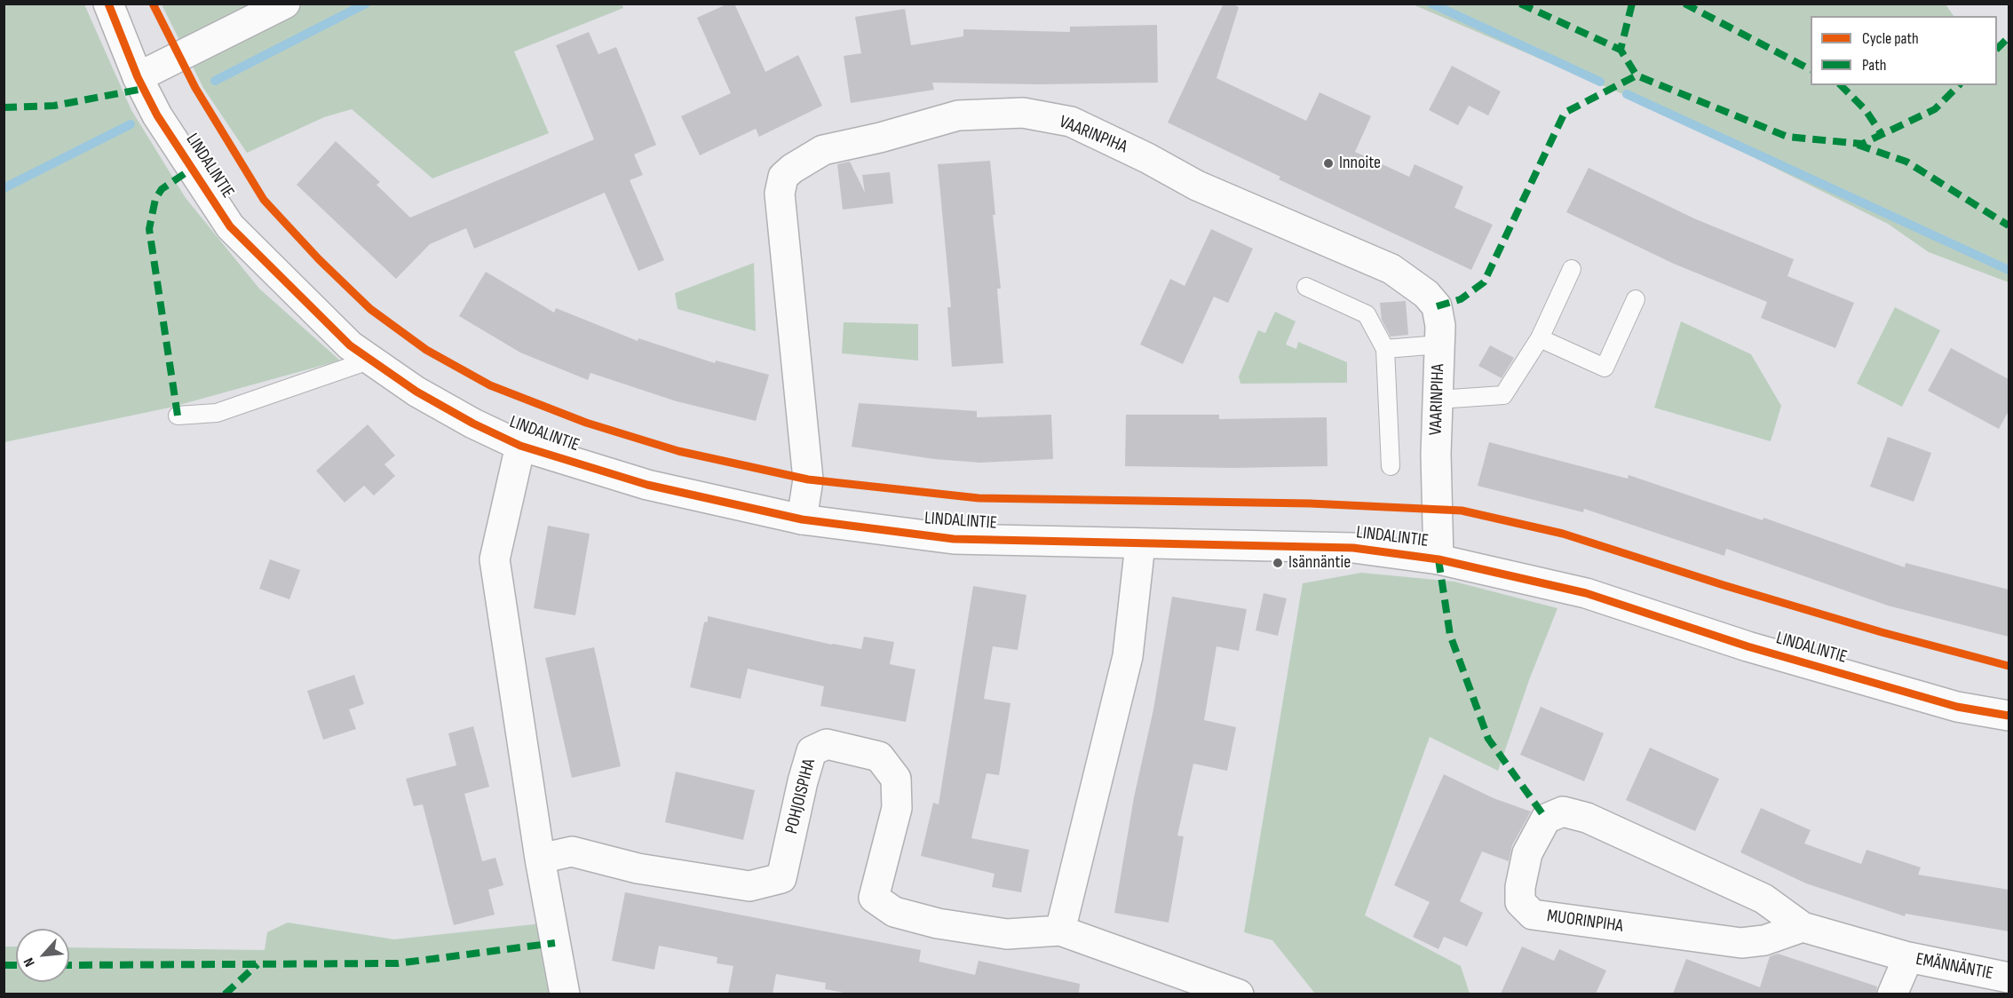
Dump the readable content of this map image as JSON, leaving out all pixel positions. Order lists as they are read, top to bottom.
{
  "streets": {
    "street": [
      "VAARINPIHA",
      "LINDALINTIE",
      "POHJOISPIHA",
      "MUORINPIHA",
      "EMÄNNÄNTIE"
    ]
  },
  "crossings": [
    ["VAARINPIHA", "LINDALINTIE"],
    ["MUORINPIHA", "EMÄNNÄNTIE"]
  ],
  "places": ["Innoite", "Isännäntie"],
  "legend": ["Cycle path", "Path"],
  "north": "bottom left"
}
